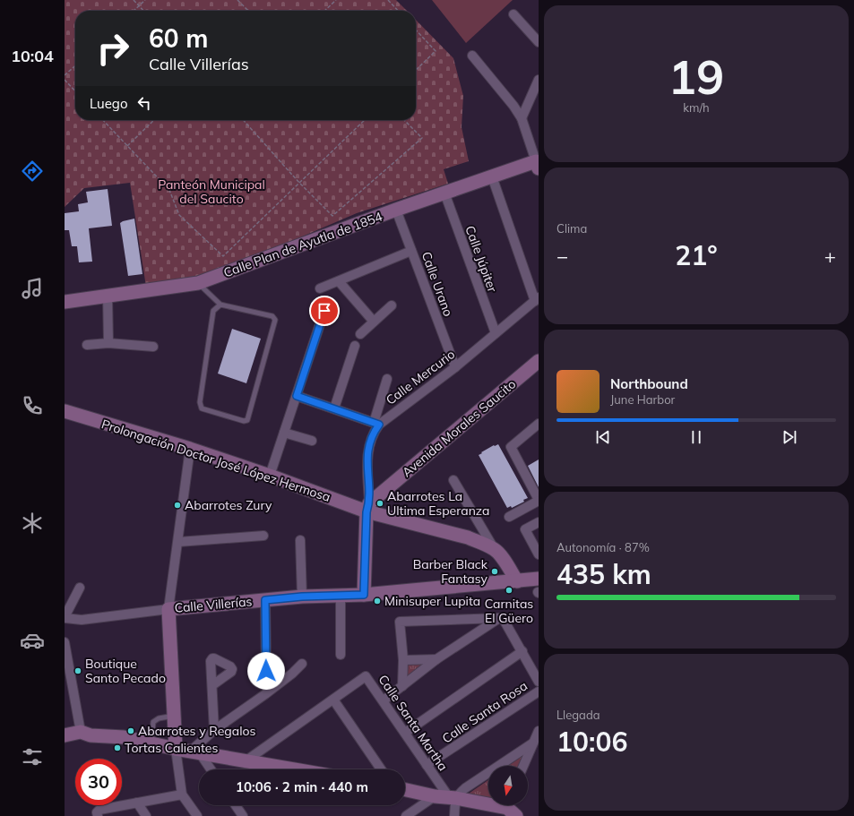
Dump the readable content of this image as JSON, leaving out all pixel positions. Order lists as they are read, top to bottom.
{
  "streets": {
    "street": [
      "Calle Plan de Ayutla de 1854",
      "Calle Júpiter",
      "Calle Urano",
      "Calle Mercurio",
      "Avenida Morales Saucito",
      "Prolongación Doctor José López Hermosa",
      "Calle Villerías",
      "Calle Santa Rosa",
      "Calle Santa Martha"
    ]
  },
  "crossings": [
    ["Calle Plan de Ayutla de 1854", "Calle Júpiter"],
    ["Calle Plan de Ayutla de 1854", "Calle Urano"],
    ["Calle Júpiter", "Calle Mercurio"],
    ["Calle Urano", "Calle Mercurio"],
    ["Calle Mercurio", "Avenida Morales Saucito"],
    ["Calle Mercurio", "Prolongación Doctor José López Hermosa"],
    ["Avenida Morales Saucito", "Prolongación Doctor José López Hermosa"],
    ["Calle Santa Rosa", "Calle Santa Martha"]
  ],
  "parks": ["Panteón Municipal del Saucito"],
  "places": [
    "Abarrotes La Ultima Esperanza",
    "Abarrotes Zury",
    "Barber Black Fantasy",
    "Carnitas El Güero",
    "Minisuper Lupita",
    "Boutique Santo Pecado",
    "Abarrotes y Regalos",
    "Tortas Calientes"
  ],
  "north": "bottom",
  "page": {
    "tabs": "10:04",
    "tile": [
      ["19", "km/h"],
      "Clima",
      ["Autonomía · 87%", "435 km"],
      ["Llegada", "10:06"]
    ],
    "turn": ["60 m", "Calle Villerías"],
    "then": "Luego",
    "heat": ["−", "21°", "+"],
    "song": ["Northbound", "June Harbor"],
    "limit": "30",
    "trip": "10:06 · 2 min · 440 m"
  }
}
